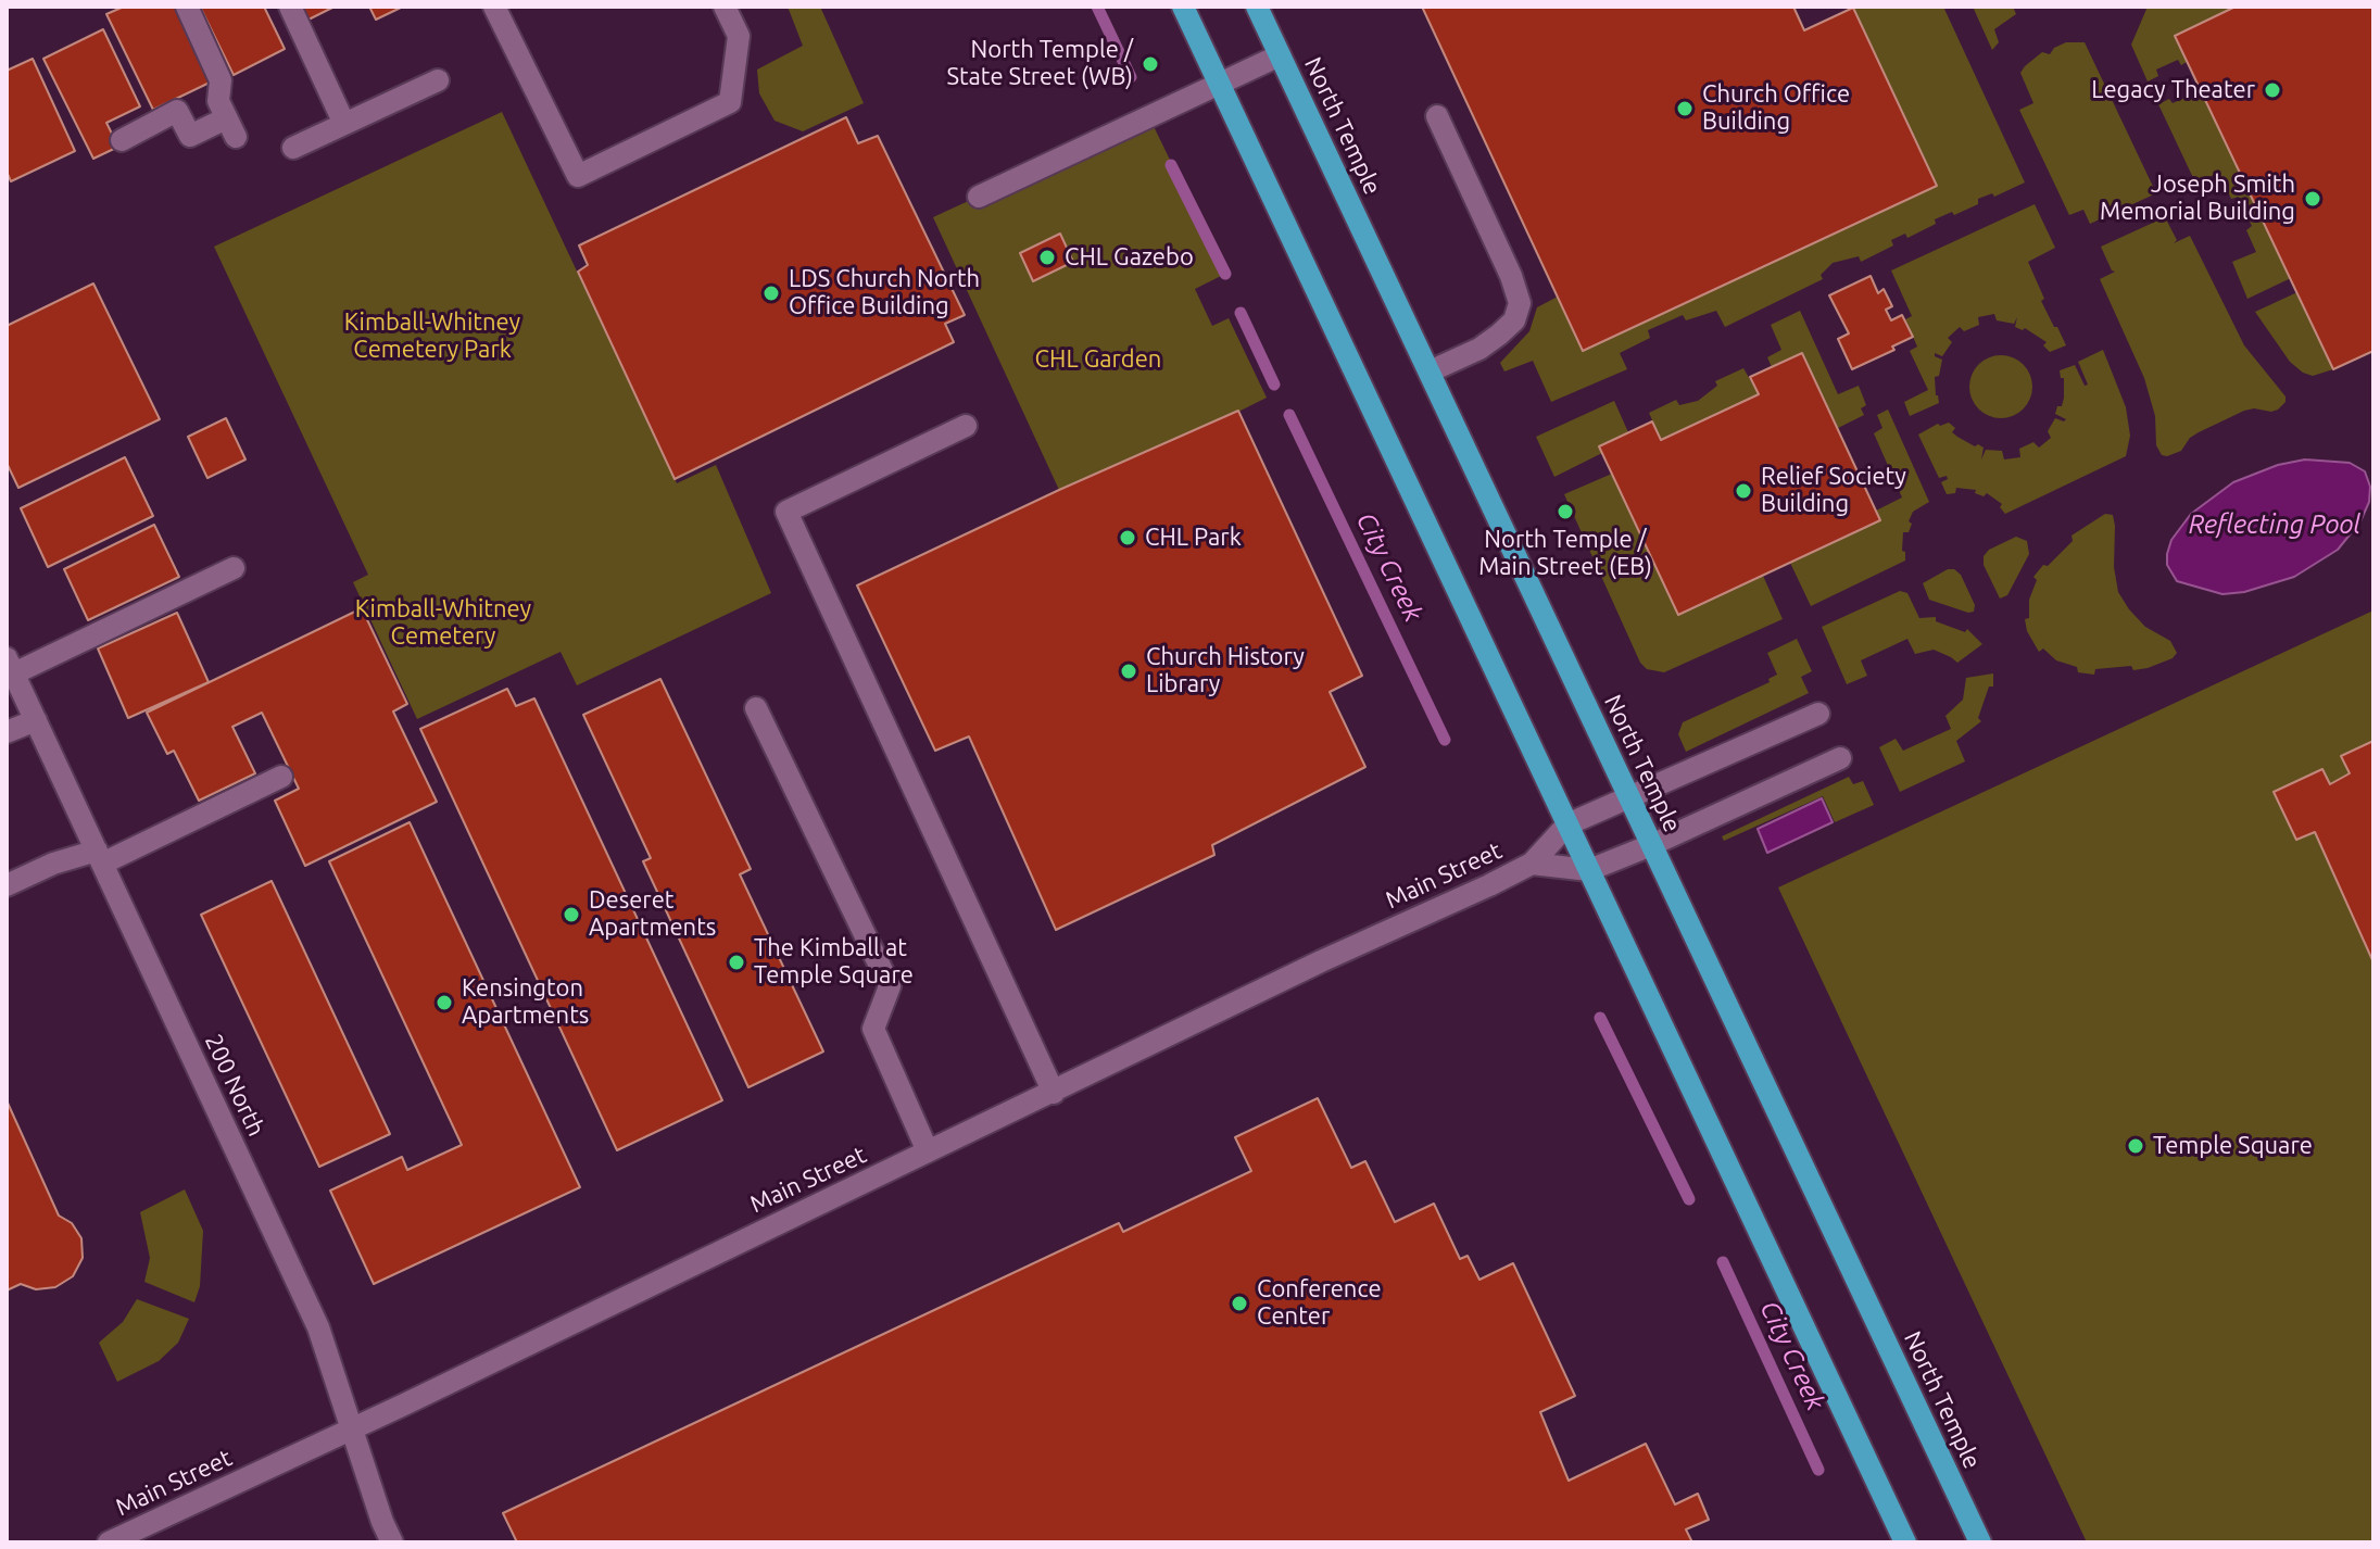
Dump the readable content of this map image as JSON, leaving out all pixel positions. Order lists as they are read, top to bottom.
{
  "streets": {
    "main road": ["North Temple"],
    "street": ["Main Street", "200 North"]
  },
  "crossings": [
    ["North Temple", "Main Street"],
    ["Main Street", "200 North"]
  ],
  "water": ["Reflecting Pool", "City Creek"],
  "parks": ["Kimball-Whitney Cemetery Park", "CHL Garden", "Kimball-Whitney Cemetery"],
  "places": [
    "North Temple / State Street (WB)",
    "Legacy Theater",
    "Church Office Building",
    "Joseph Smith Memorial Building",
    "CHL Gazebo",
    "LDS Church North Office Building",
    "Relief Society Building",
    "North Temple / Main Street (EB)",
    "CHL Park",
    "Church History Library",
    "Deseret Apartments",
    "The Kimball at Temple Square",
    "Kensington Apartments",
    "Temple Square",
    "Conference Center"
  ]
}
